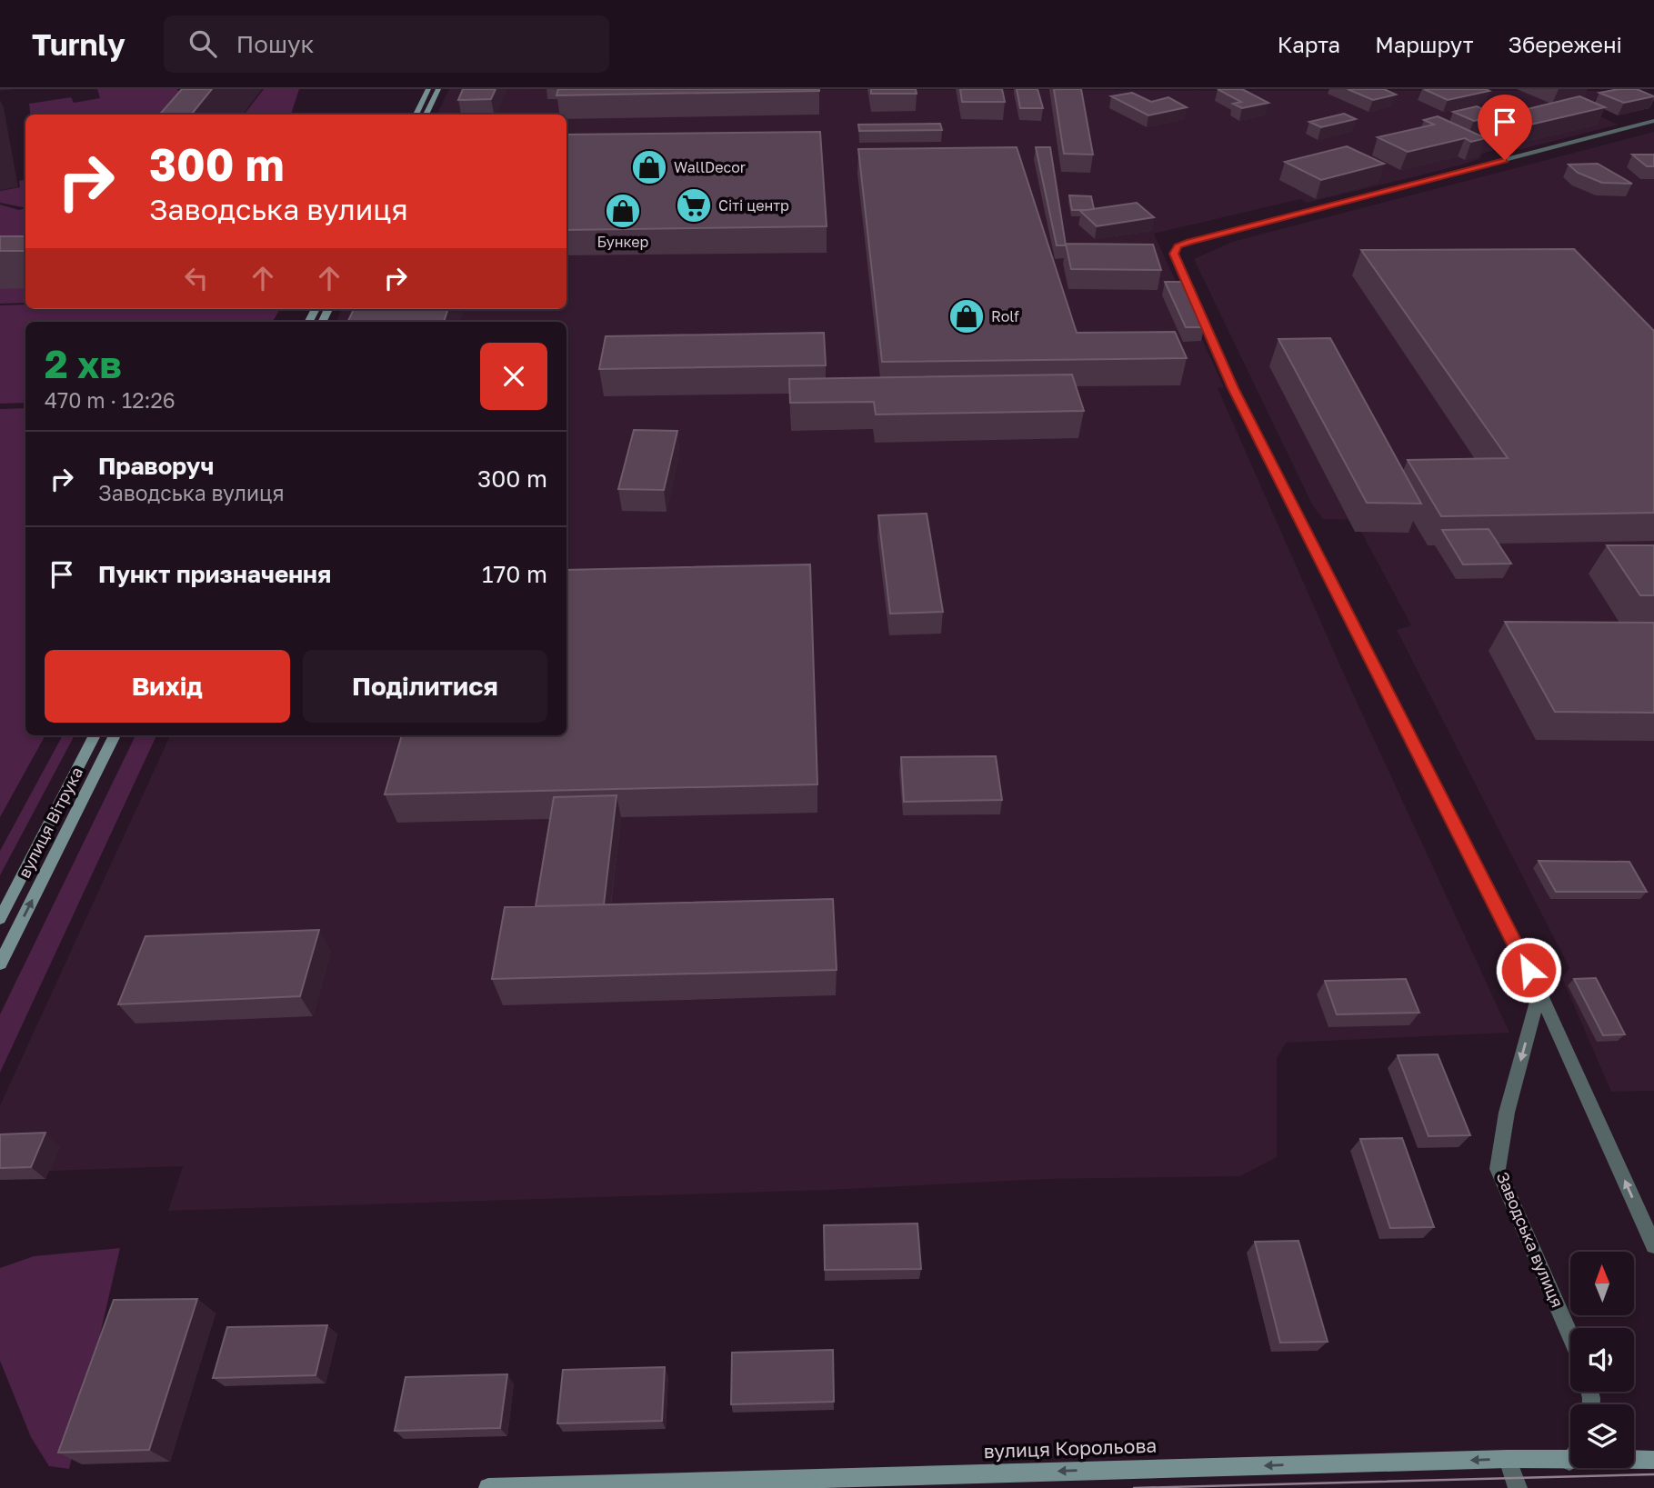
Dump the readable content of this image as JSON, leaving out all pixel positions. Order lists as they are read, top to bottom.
{
  "streets": {
    "main road": ["вулиця Вітрука", "вулиця Корольова"],
    "street": ["Заводська вулиця"]
  },
  "one_way": ["вулиця Корольова"],
  "places": {
    "shop": ["WallDecor", "Бункер", "Rolf"],
    "supermarket": ["Сіті центр"]
  },
  "north": "top",
  "page": {
    "header": "Turnly",
    "search": "Пошук",
    "nav": ["Карта", "Маршрут", "Збережені"],
    "turn": ["300 m", "Заводська вулиця"],
    "heading": ["2 хв", "470 m · 12:26"],
    "list": [
      {
        "name": "Праворуч",
        "note": "Заводська вулиця",
        "value": "300 m"
      },
      {
        "name": "Пункт призначення",
        "value": "170 m"
      }
    ],
    "buttons": ["Вихід", "Поділитися"]
  }
}
